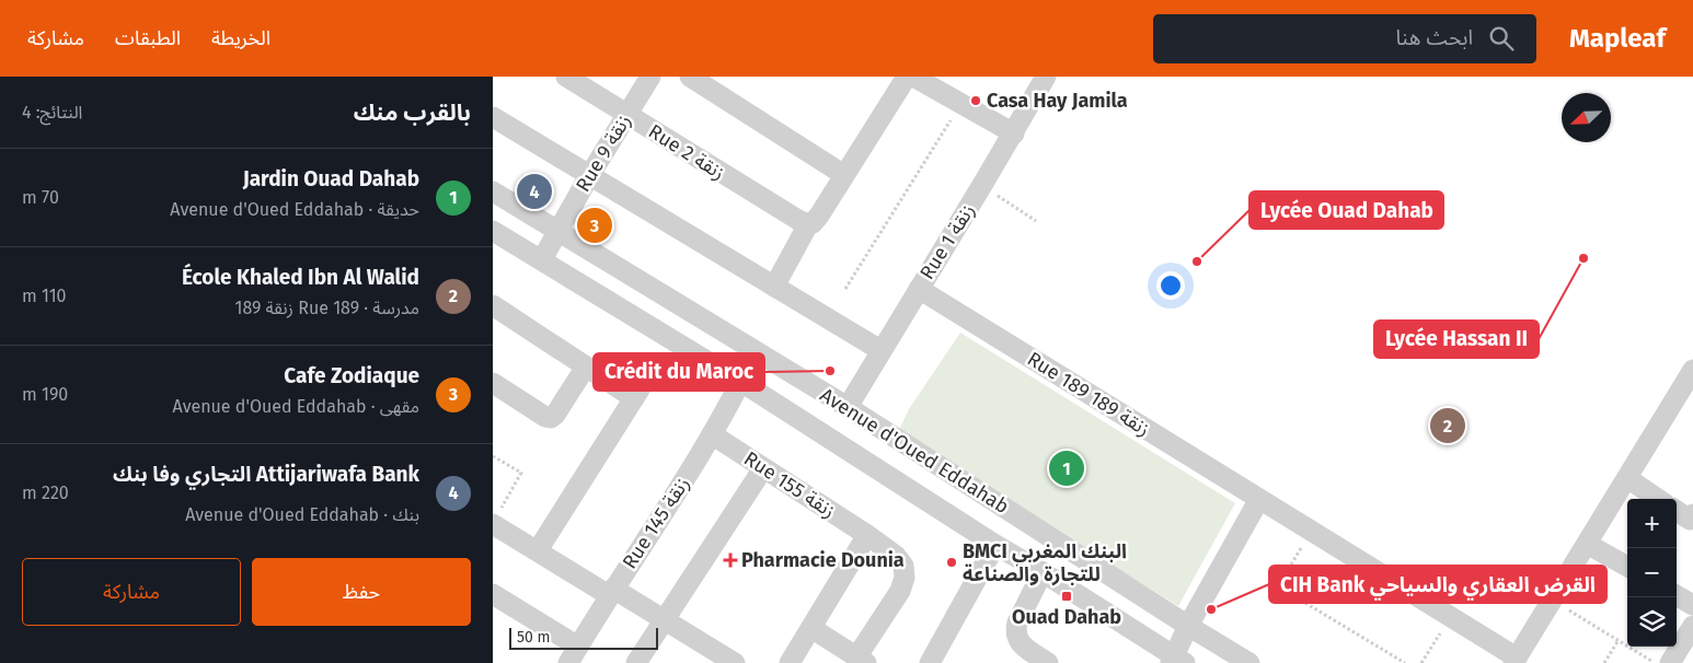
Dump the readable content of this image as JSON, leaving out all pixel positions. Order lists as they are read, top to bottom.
{
  "streets": {
    "street": [
      "Rue 2 زنقة",
      "Rue 9 زنقة",
      "Rue 1 زنقة",
      "Rue 189 زنقة 189",
      "Avenue d'Oued Eddahab",
      "Rue 155 زنقة",
      "Rue 145 زنقة"
    ]
  },
  "crossings": [
    ["Rue 2 زنقة", "Rue 9 زنقة"],
    ["Rue 9 زنقة", "Avenue d'Oued Eddahab"],
    ["Rue 1 زنقة", "Rue 189 زنقة 189"],
    ["Rue 1 زنقة", "Avenue d'Oued Eddahab"],
    ["Avenue d'Oued Eddahab", "Rue 145 زنقة"],
    ["Rue 155 زنقة", "Rue 145 زنقة"]
  ],
  "places": {
    "other": [
      "Casa Hay Jamila",
      "Lycée Hassan II",
      "Lycée Ouad Dahab",
      "Crédit du Maroc",
      "BMCI البنك المغربي للتجارة والصناعة",
      "CIH Bank القرض العقاري والسياحي"
    ],
    "health": ["Pharmacie Dounia"],
    "transit": ["Ouad Dahab"]
  },
  "scale_bar": "50 m",
  "north": "bottom left",
  "page": {
    "header": "Mapleaf",
    "search": "ابحث هنا",
    "nav": ["الخريطة", "الطبقات", "مشاركة"],
    "heading": ["بالقرب منك", "النتائج: 4"],
    "list": [
      {
        "mark": "1",
        "name": "Jardin Ouad Dahab",
        "note": "حديقة · Avenue d'Oued Eddahab",
        "value": "70 m"
      },
      {
        "mark": "2",
        "name": "École Khaled Ibn Al Walid",
        "note": "مدرسة · Rue 189 زنقة 189",
        "value": "110 m"
      },
      {
        "mark": "3",
        "name": "Cafe Zodiaque",
        "note": "مقهى · Avenue d'Oued Eddahab",
        "value": "190 m"
      },
      {
        "mark": "4",
        "name": "Attijariwafa Bank التجاري وفا بنك",
        "note": "بنك · Avenue d'Oued Eddahab",
        "value": "220 m"
      }
    ],
    "pins": [
      "4",
      "3",
      "2",
      "1"
    ],
    "map_buttons": ["+", "−"],
    "buttons": ["حفظ", "مشاركة"],
    "scale": "50 m"
  }
}
